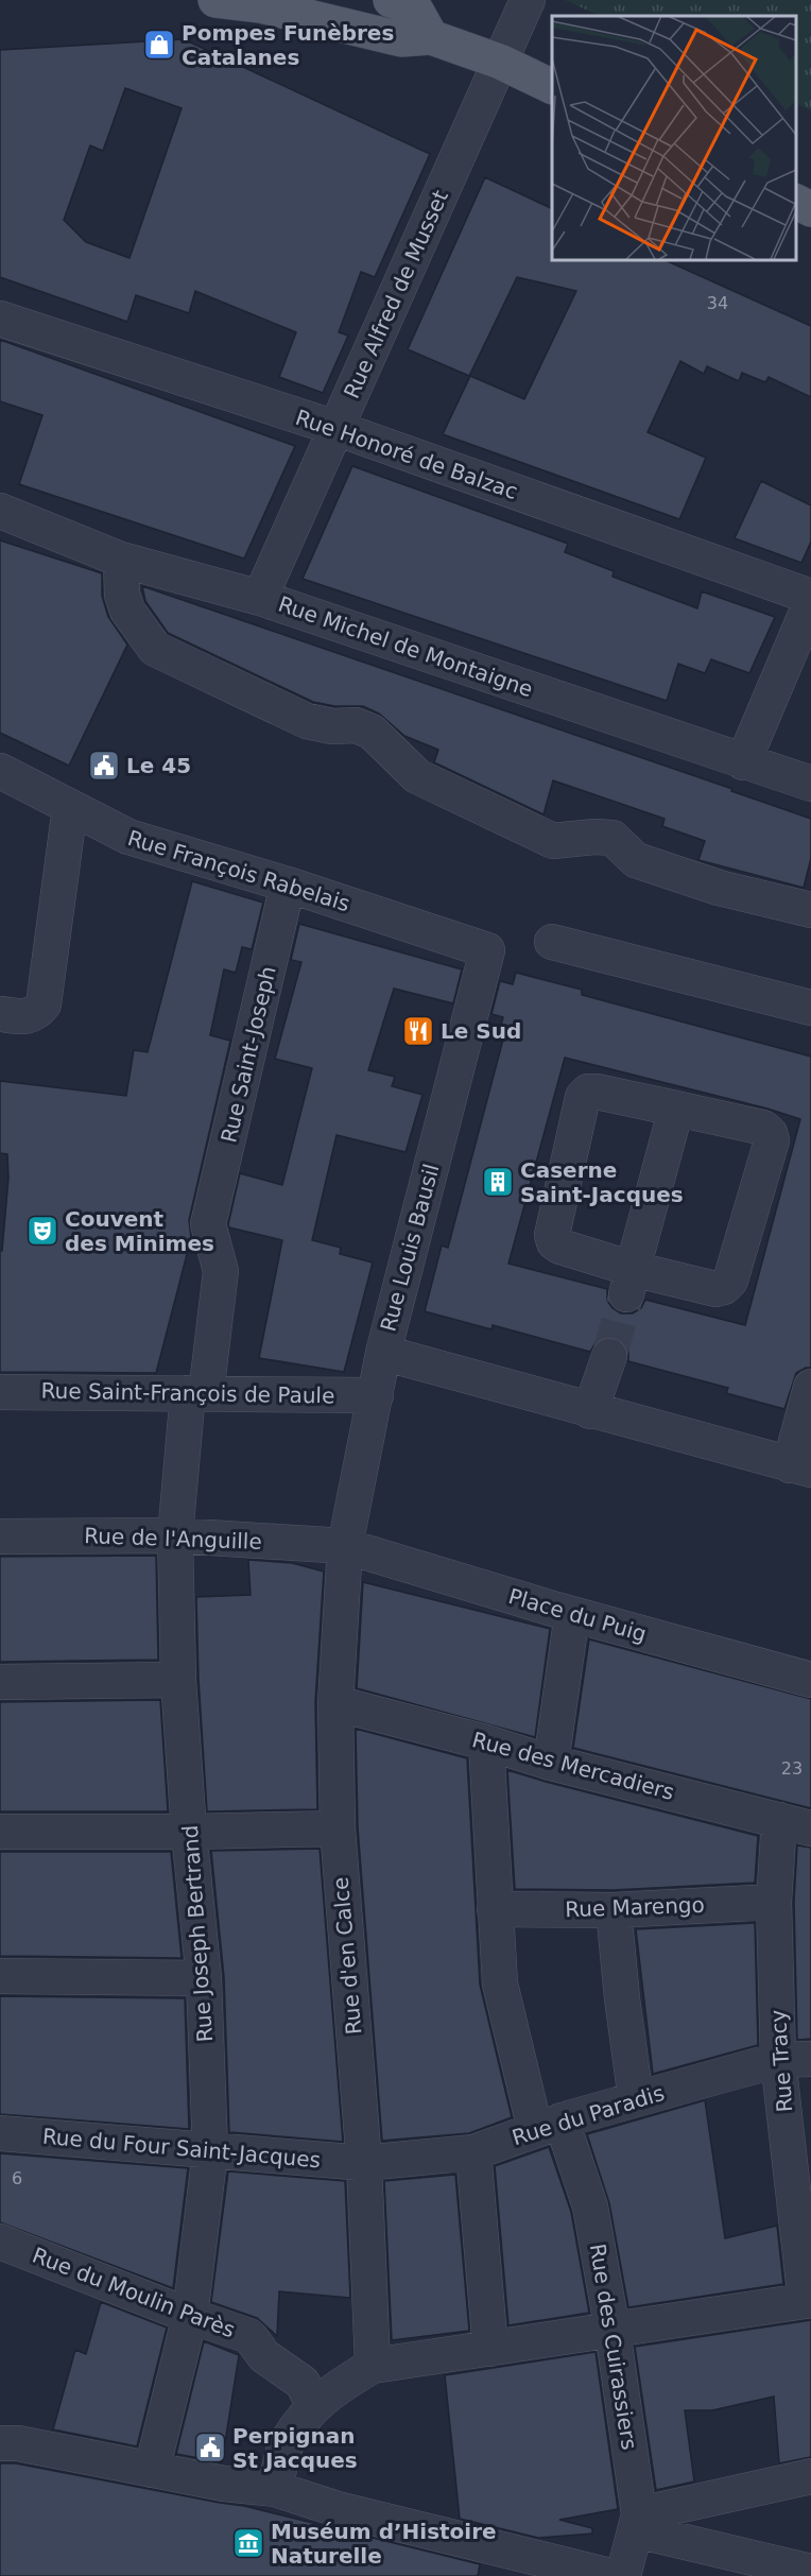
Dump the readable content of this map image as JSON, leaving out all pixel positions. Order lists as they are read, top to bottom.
{
  "streets": {
    "street": [
      "Rue Alfred de Musset",
      "Rue Honoré de Balzac",
      "Rue Michel de Montaigne",
      "Rue François Rabelais",
      "Rue Saint-Joseph",
      "Rue Louis Bausil",
      "Rue Saint-François de Paule",
      "Rue de l'Anguille",
      "Place du Puig",
      "Rue des Mercadiers",
      "Rue Marengo",
      "Rue Joseph Bertrand",
      "Rue d'en Calce",
      "Rue Tracy",
      "Rue du Paradis",
      "Rue du Four Saint-Jacques",
      "Rue du Moulin Parès",
      "Rue des Cuirassiers"
    ]
  },
  "crossings": [
    ["Rue Alfred de Musset", "Rue Honoré de Balzac"],
    ["Rue Alfred de Musset", "Rue Michel de Montaigne"],
    ["Rue François Rabelais", "Rue Saint-Joseph"],
    ["Rue François Rabelais", "Rue Louis Bausil"],
    ["Rue Saint-Joseph", "Rue Joseph Bertrand"],
    ["Rue Louis Bausil", "Rue Saint-François de Paule"],
    ["Rue Louis Bausil", "Rue de l'Anguille"],
    ["Rue Louis Bausil", "Place du Puig"],
    ["Rue Louis Bausil", "Rue d'en Calce"],
    ["Rue Saint-François de Paule", "Rue Joseph Bertrand"],
    ["Rue de l'Anguille", "Place du Puig"],
    ["Rue de l'Anguille", "Rue Joseph Bertrand"],
    ["Rue de l'Anguille", "Rue d'en Calce"],
    ["Place du Puig", "Rue d'en Calce"],
    ["Rue des Mercadiers", "Rue d'en Calce"],
    ["Rue des Mercadiers", "Rue Tracy"],
    ["Rue des Mercadiers", "Rue des Cuirassiers"],
    ["Rue Marengo", "Rue Tracy"],
    ["Rue Marengo", "Rue des Cuirassiers"],
    ["Rue Joseph Bertrand", "Rue du Four Saint-Jacques"],
    ["Rue Joseph Bertrand", "Rue du Moulin Parès"],
    ["Rue d'en Calce", "Rue du Paradis"],
    ["Rue d'en Calce", "Rue du Four Saint-Jacques"],
    ["Rue Tracy", "Rue du Paradis"],
    ["Rue du Paradis", "Rue du Four Saint-Jacques"],
    ["Rue du Paradis", "Rue des Cuirassiers"]
  ],
  "places": {
    "shop": ["Pompes Funèbres Catalanes"],
    "public building": ["Le 45", "Perpignan St Jacques"],
    "restaurant": ["Le Sud"],
    "building": ["Caserne Saint-Jacques"],
    "theatre": ["Couvent des Minimes"],
    "museum": ["Muséum d’Histoire Naturelle"]
  },
  "house_numbers": ["34", "23", "6"]
}
